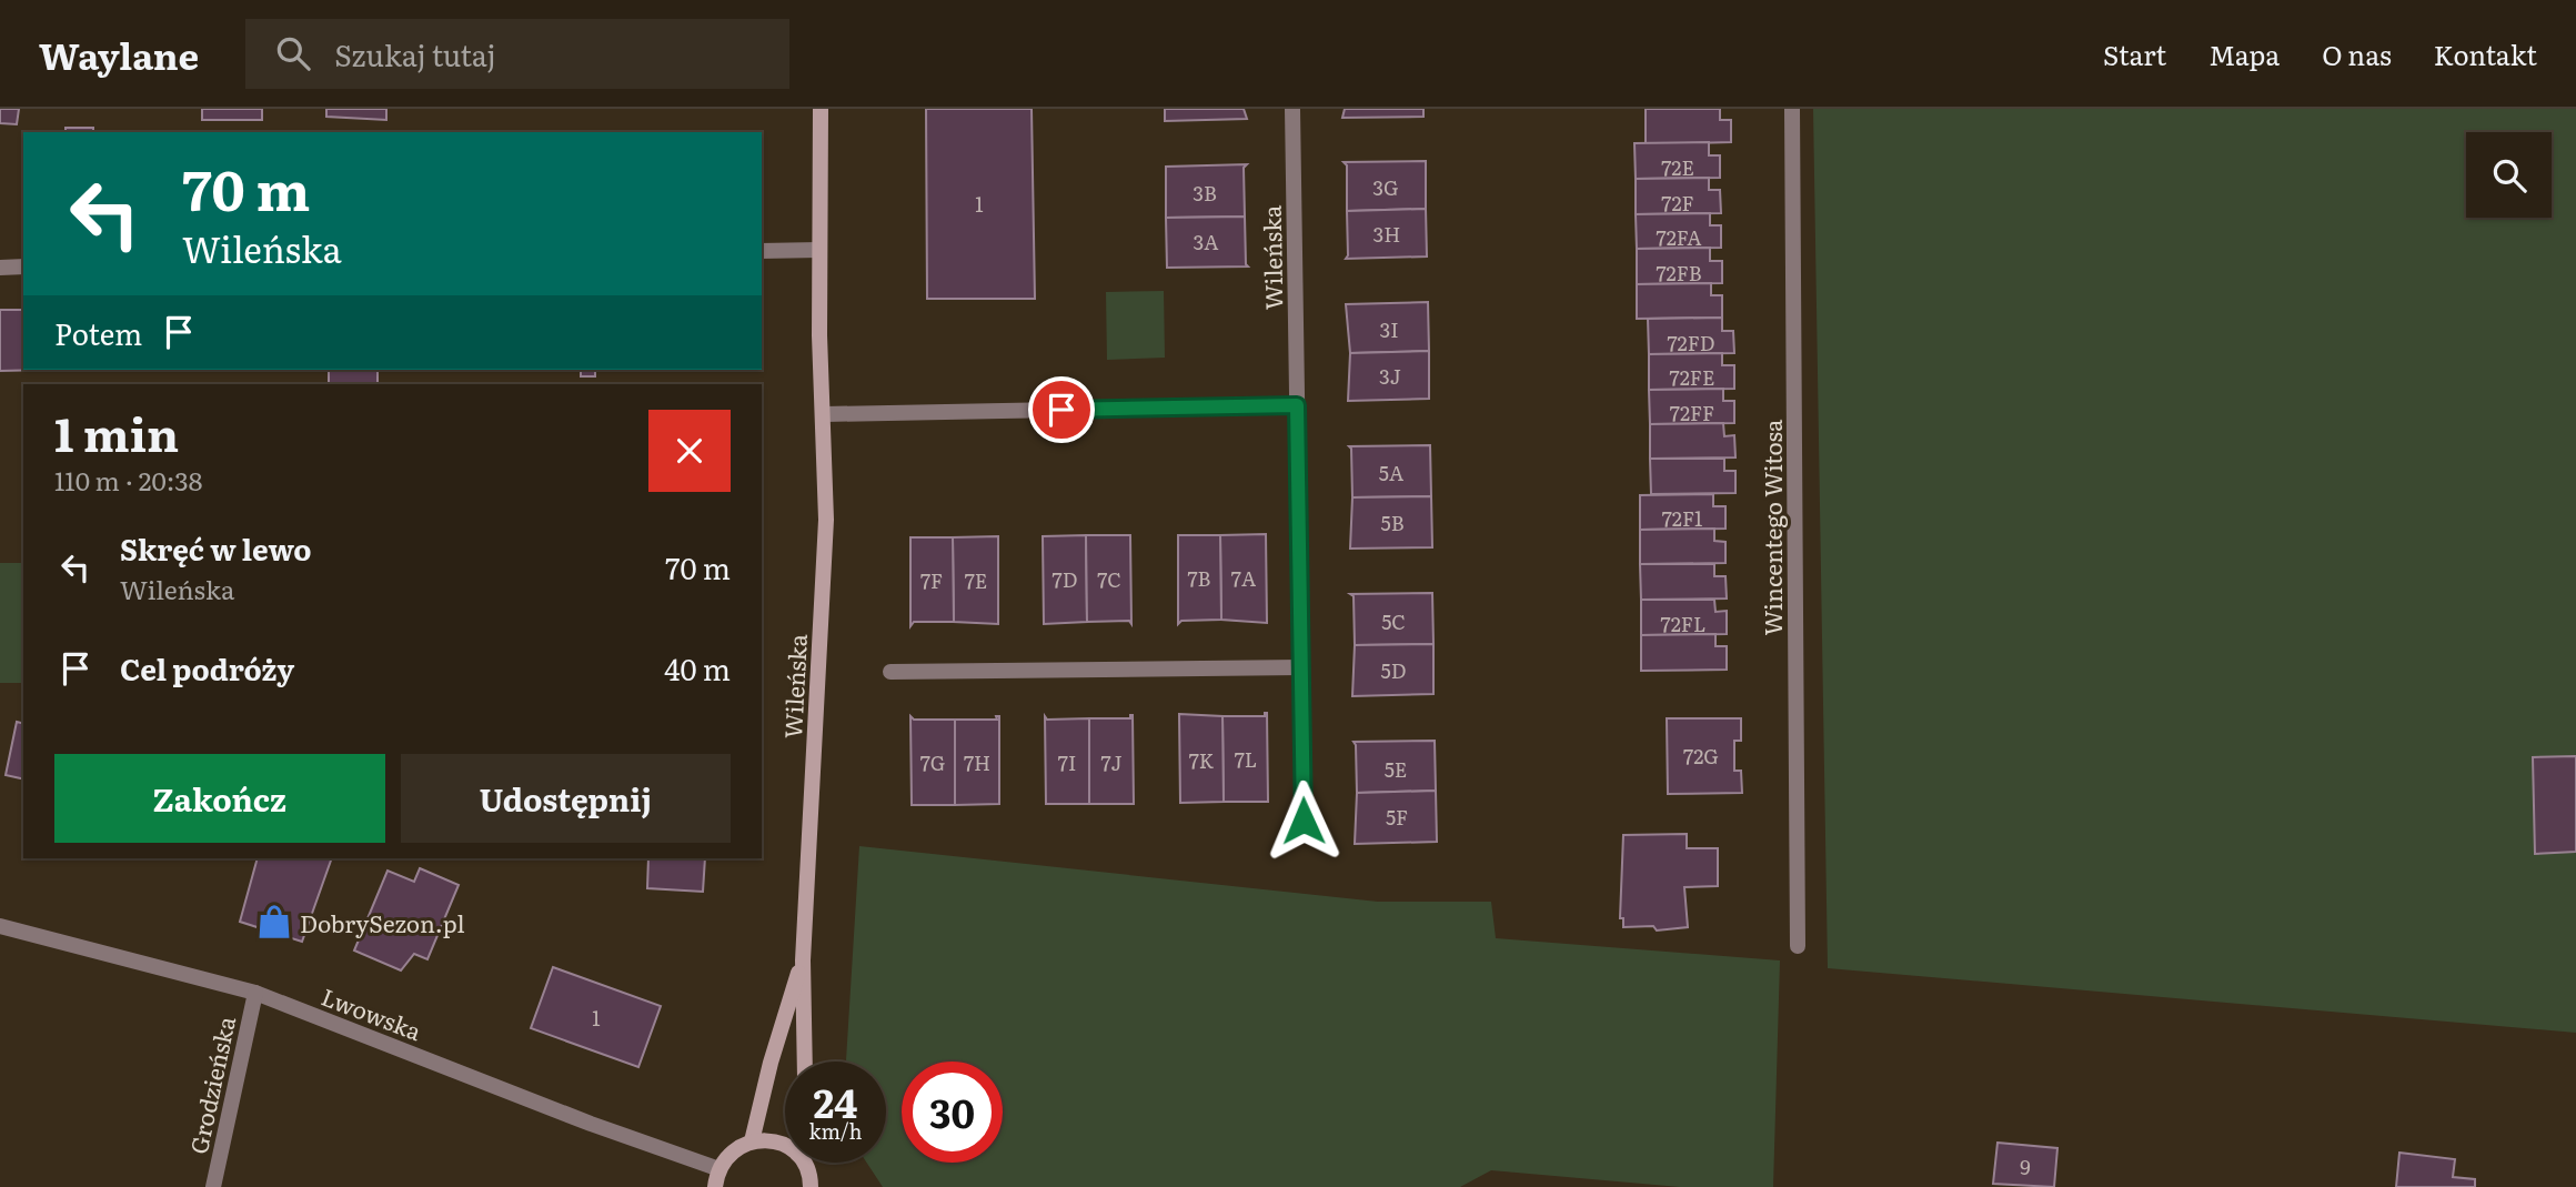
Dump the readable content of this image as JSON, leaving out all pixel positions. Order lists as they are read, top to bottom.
{
  "streets": {
    "main road": ["Wileńska"],
    "street": ["Wincentego Witosa", "Lwowska", "Grodzieńska"]
  },
  "crossings": [
    ["Lwowska", "Grodzieńska"]
  ],
  "places": {
    "shop": ["DobrySezon.pl"]
  },
  "house_numbers": [
    "72E",
    "3G",
    "3B",
    "72F",
    "1",
    "3H",
    "72FA",
    "3A",
    "72FB",
    "3I",
    "72FD",
    "3J",
    "72FE",
    "72FF",
    "5A",
    "72F1",
    "5B",
    "7B",
    "7A",
    "7D",
    "7C",
    "7F",
    "7E",
    "5C",
    "72FL",
    "5D",
    "72G",
    "7L",
    "7K",
    "7G",
    "7H",
    "7I",
    "7J",
    "5E",
    "5F",
    "1",
    "9"
  ],
  "page": {
    "header": "Waylane",
    "search": "Szukaj tutaj",
    "nav": [
      "Start",
      "Mapa",
      "O nas",
      "Kontakt"
    ],
    "turn": ["70 m", "Wileńska"],
    "then": "Potem",
    "heading": ["1 min", "110 m · 20:38"],
    "list": [
      {
        "name": "Skręć w lewo",
        "note": "Wileńska",
        "value": "70 m"
      },
      {
        "name": "Cel podróży",
        "value": "40 m"
      }
    ],
    "buttons": ["Zakończ", "Udostępnij"],
    "speed": "24 km/h",
    "limit": "30"
  }
}
